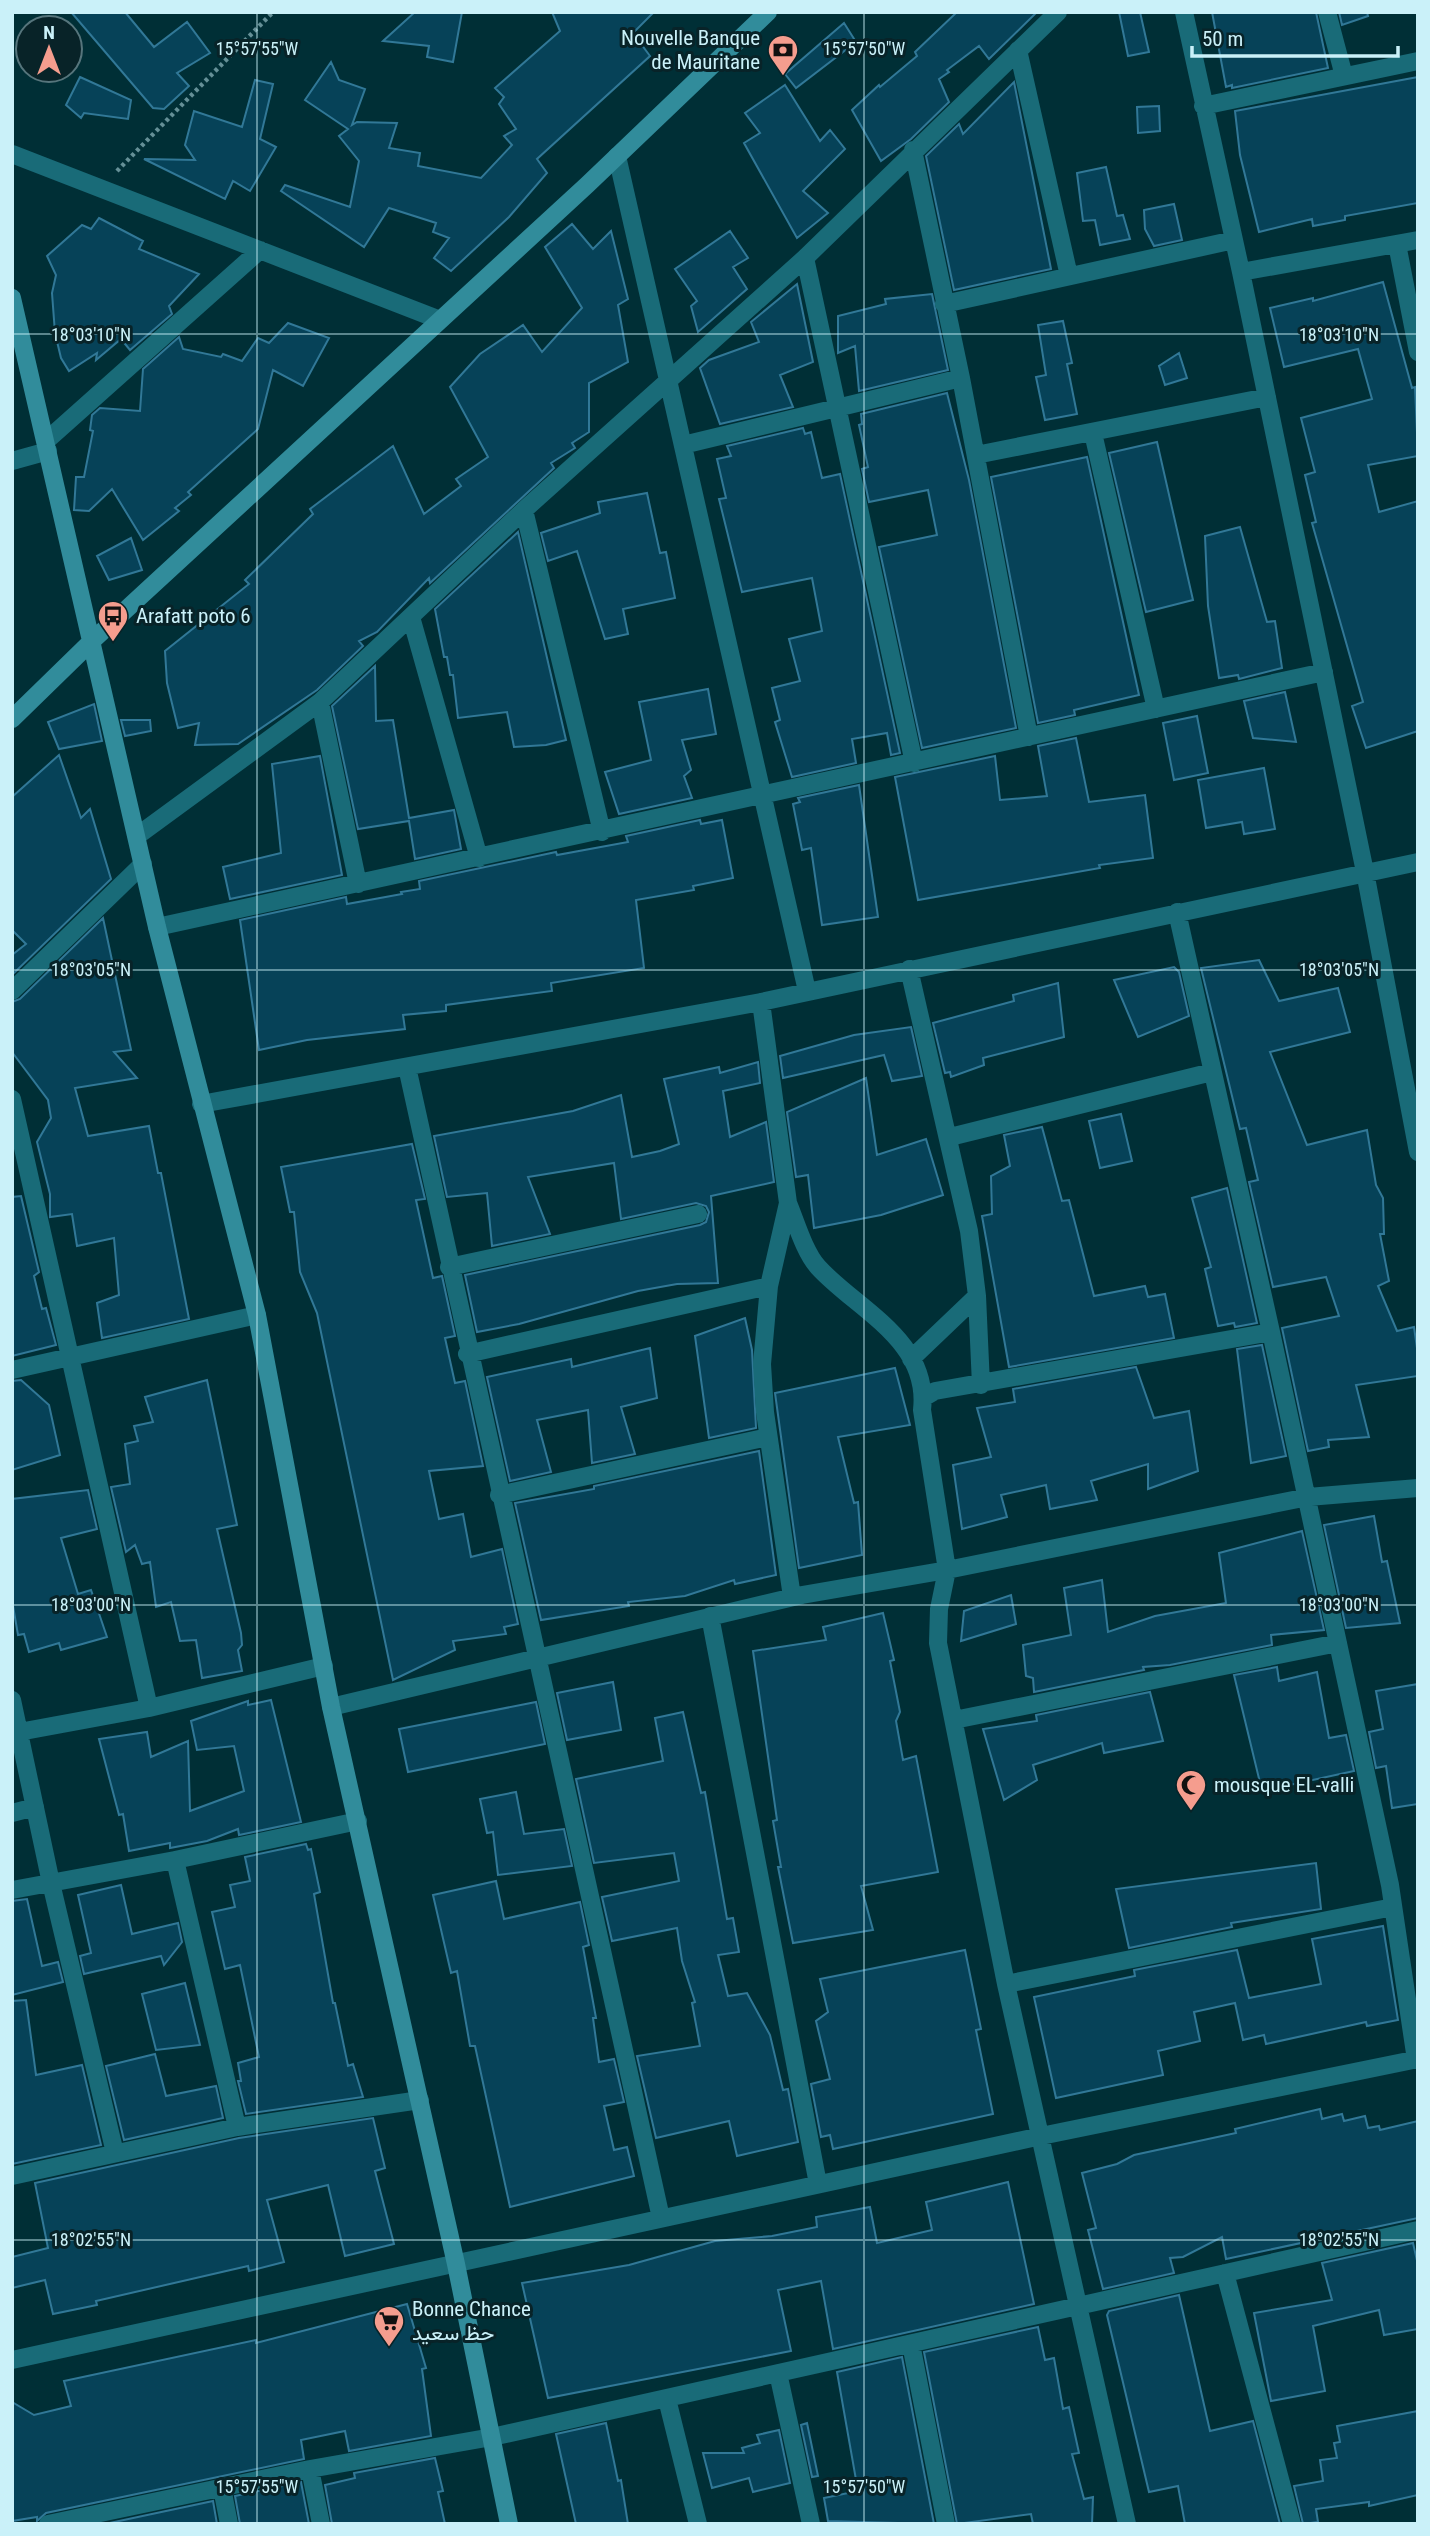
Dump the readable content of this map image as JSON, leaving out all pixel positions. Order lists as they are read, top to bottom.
{
  "places": {
    "bank": ["Nouvelle Banque de Mauritane"],
    "bus stop": ["Arafatt poto 6"],
    "mosque": ["mousque EL-valli"],
    "supermarket": ["Bonne Chance حظ سعيد"]
  },
  "scale_bar": "50 m",
  "north": "top",
  "coordinates": [
    "15°57'55\"W",
    "15°57'50\"W",
    "18°03'10\"N",
    "18°03'05\"N",
    "18°03'00\"N",
    "18°02'55\"N"
  ]
}
